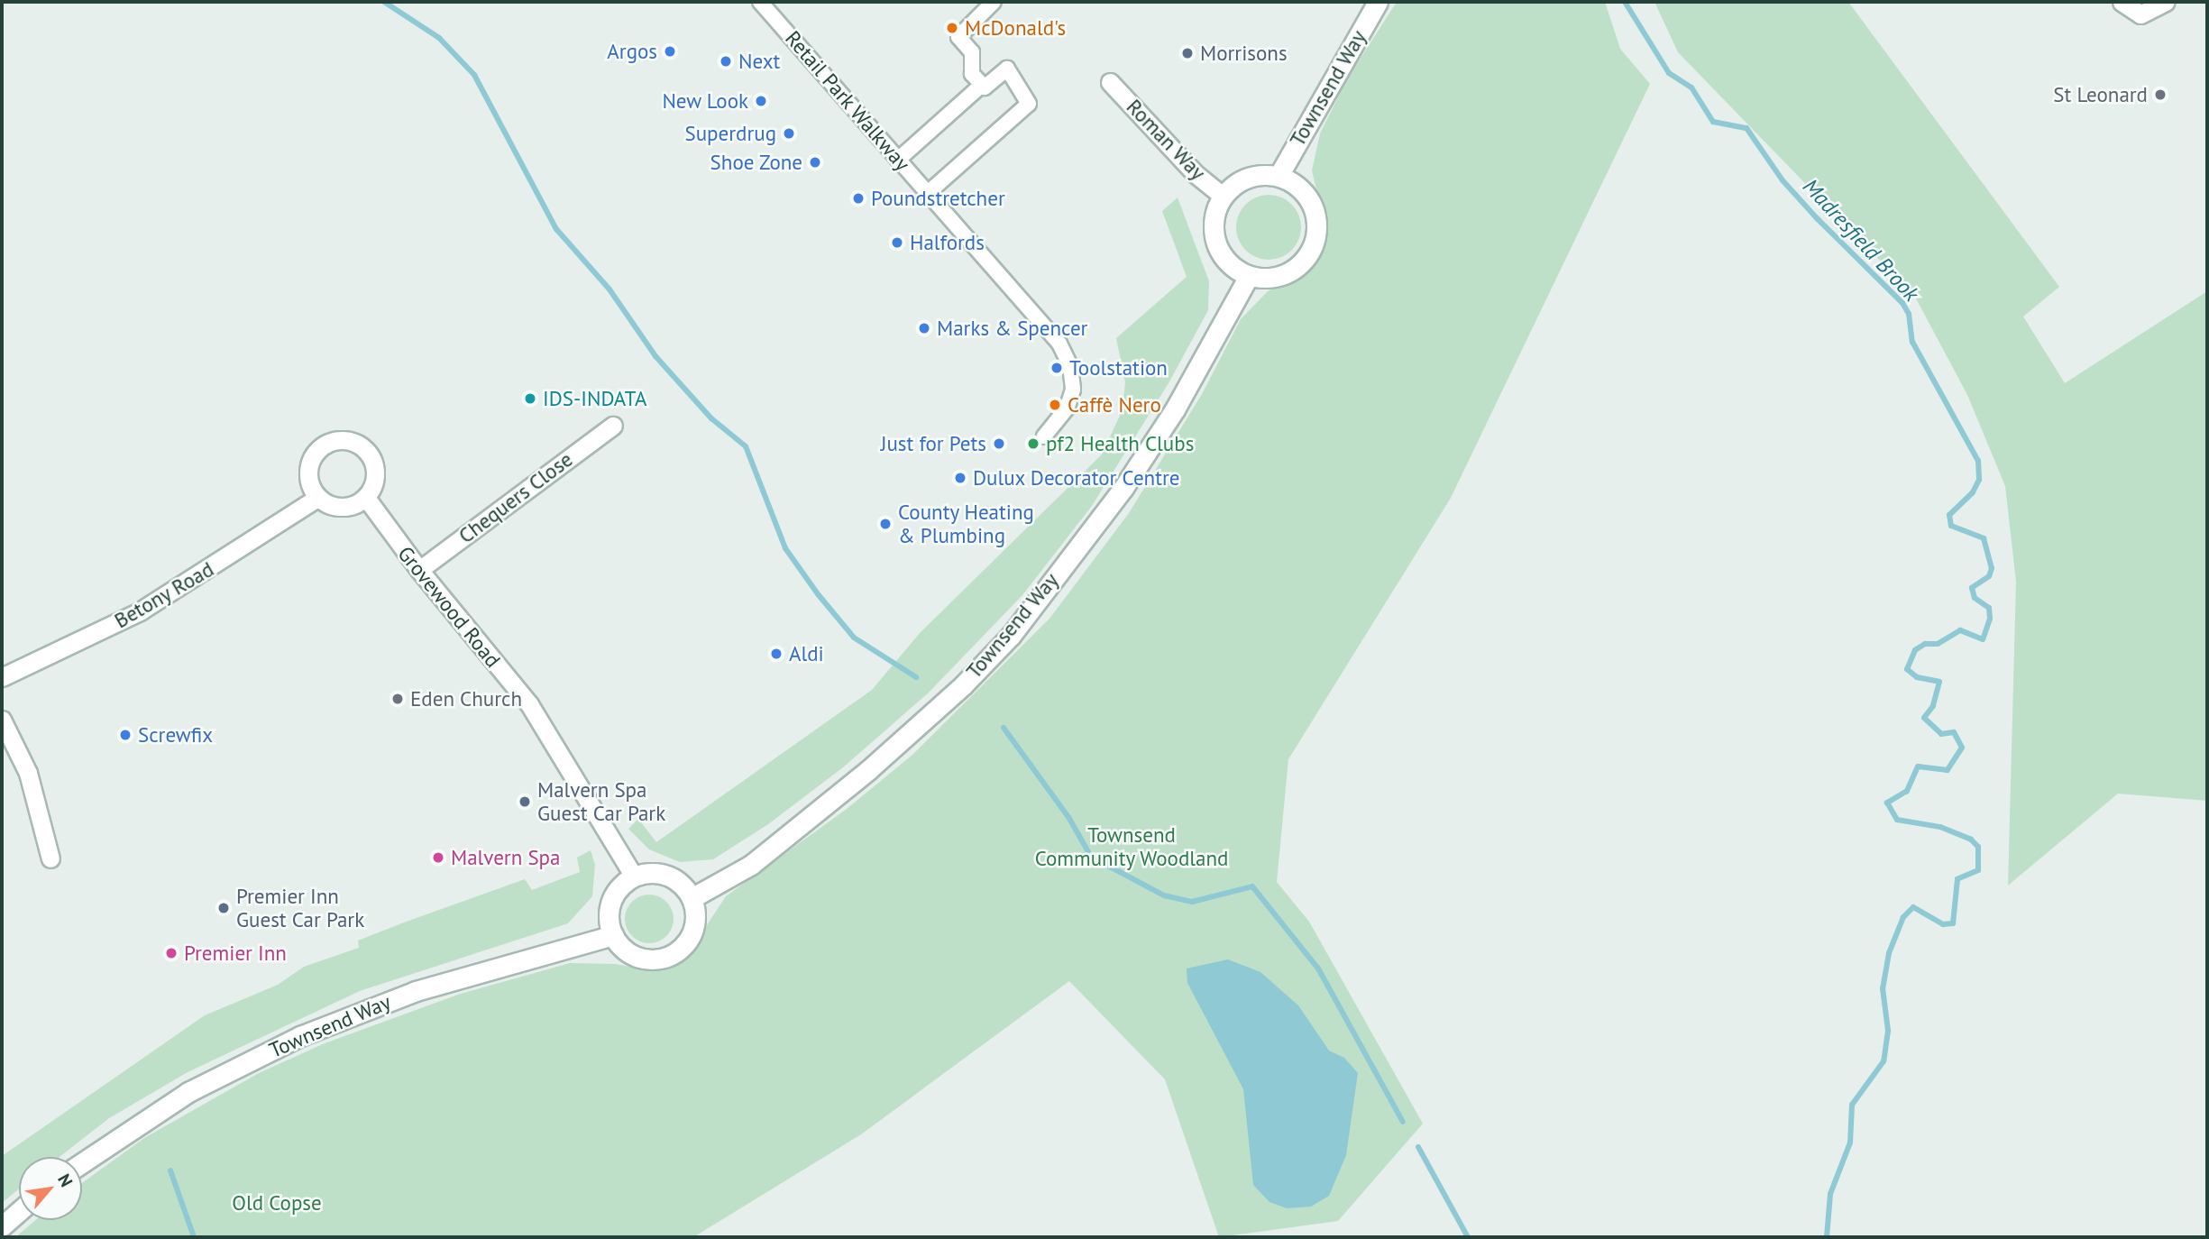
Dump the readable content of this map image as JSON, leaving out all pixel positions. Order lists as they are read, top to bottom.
{
  "streets": {
    "main road": ["Townsend Way"],
    "street": [
      "Retail Park Walkway",
      "Roman Way",
      "Chequers Close",
      "Betony Road",
      "Grovewood Road"
    ]
  },
  "crossings": [
    ["Townsend Way", "Roman Way"],
    ["Townsend Way", "Grovewood Road"],
    ["Chequers Close", "Grovewood Road"],
    ["Betony Road", "Grovewood Road"]
  ],
  "water": ["Madresfield Brook"],
  "parks": ["Townsend Community Woodland", "Old Copse"],
  "places": [
    "McDonald's",
    "Argos",
    "Morrisons",
    "Next",
    "St Leonard",
    "New Look",
    "Superdrug",
    "Shoe Zone",
    "Poundstretcher",
    "Halfords",
    "Marks & Spencer",
    "Toolstation",
    "IDS-INDATA",
    "Caffè Nero",
    "Just for Pets",
    "pf2 Health Clubs",
    "Dulux Decorator Centre",
    "County Heating & Plumbing",
    "Aldi",
    "Eden Church",
    "Screwfix",
    "Malvern Spa Guest Car Park",
    "Malvern Spa",
    "Premier Inn Guest Car Park",
    "Premier Inn"
  ],
  "north": "top right"
}
